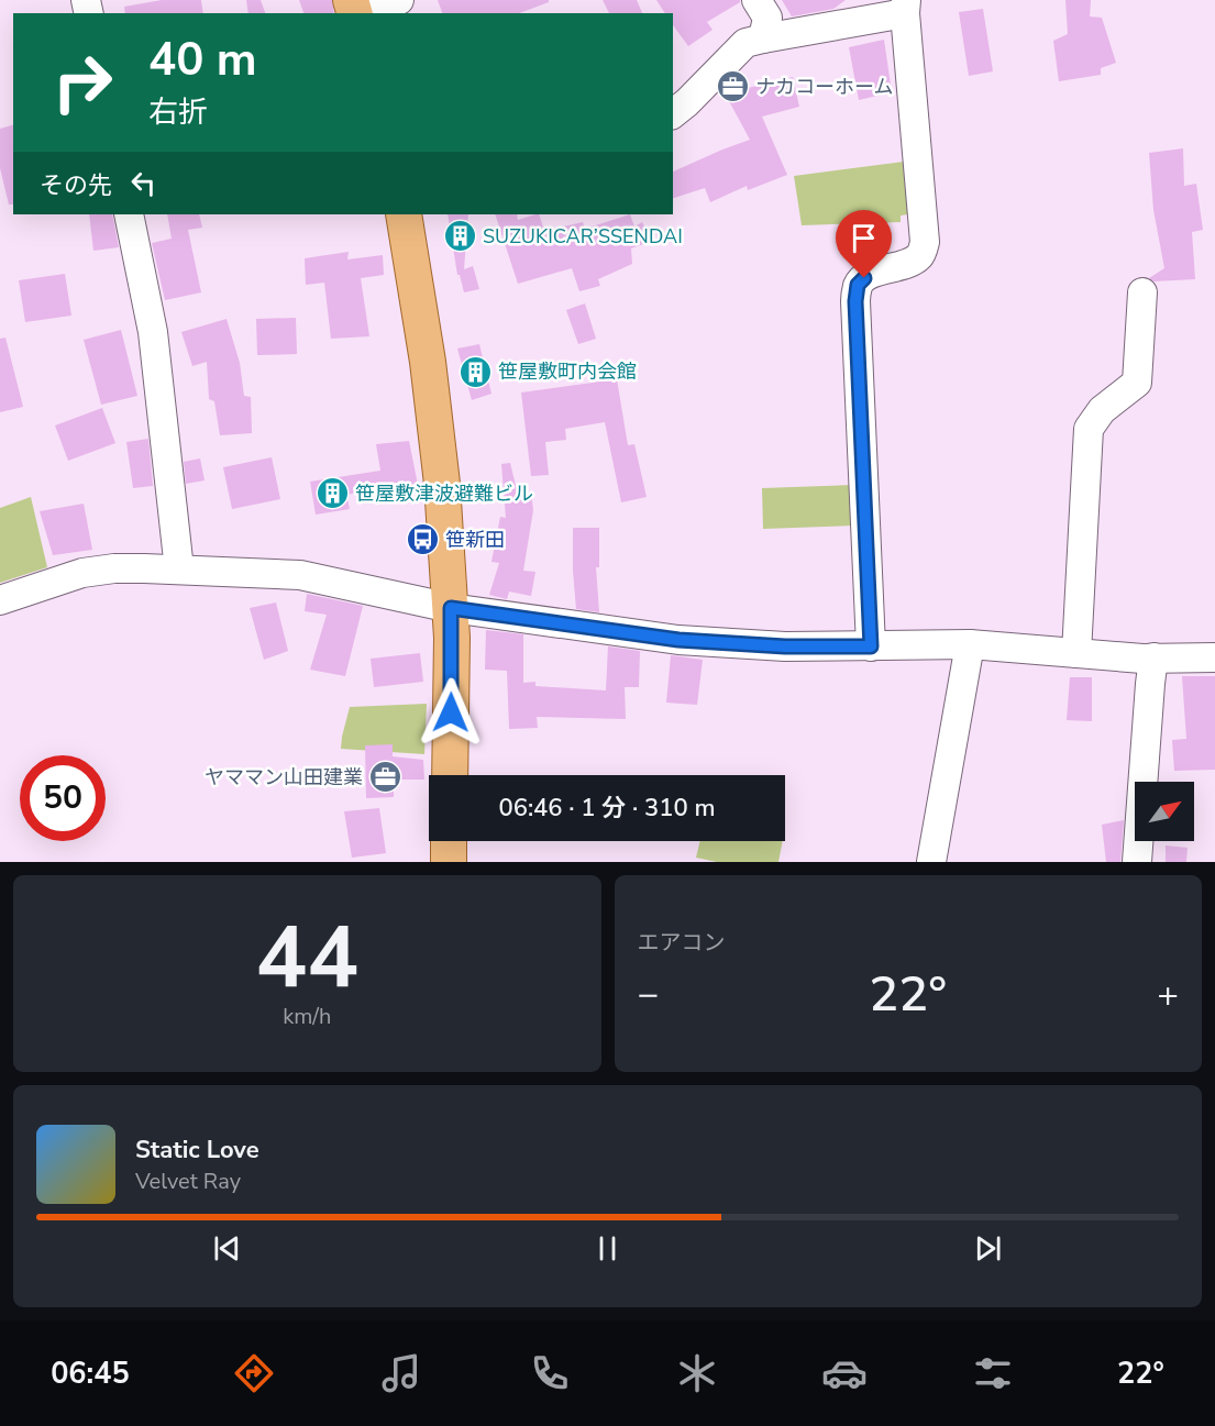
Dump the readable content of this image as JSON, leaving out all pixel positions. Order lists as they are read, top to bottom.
{
  "places": {
    "office": ["ナカコーホーム", "ヤママン山田建業"],
    "building": ["SUZUKICAR’SSENDAI", "笹屋敷町内会館", "笹屋敷津波避難ビル"],
    "bus stop": ["笹新田"]
  },
  "north": "top right",
  "page": {
    "turn": ["40 m", "右折"],
    "then": "その先",
    "limit": "50",
    "trip": "06:46 · 1 分 · 310 m",
    "tile": [
      ["44", "km/h"],
      "エアコン"
    ],
    "heat": ["−", "22°", "+"],
    "song": ["Static Love", "Velvet Ray"],
    "tabs": ["06:45", "22°"]
  }
}
